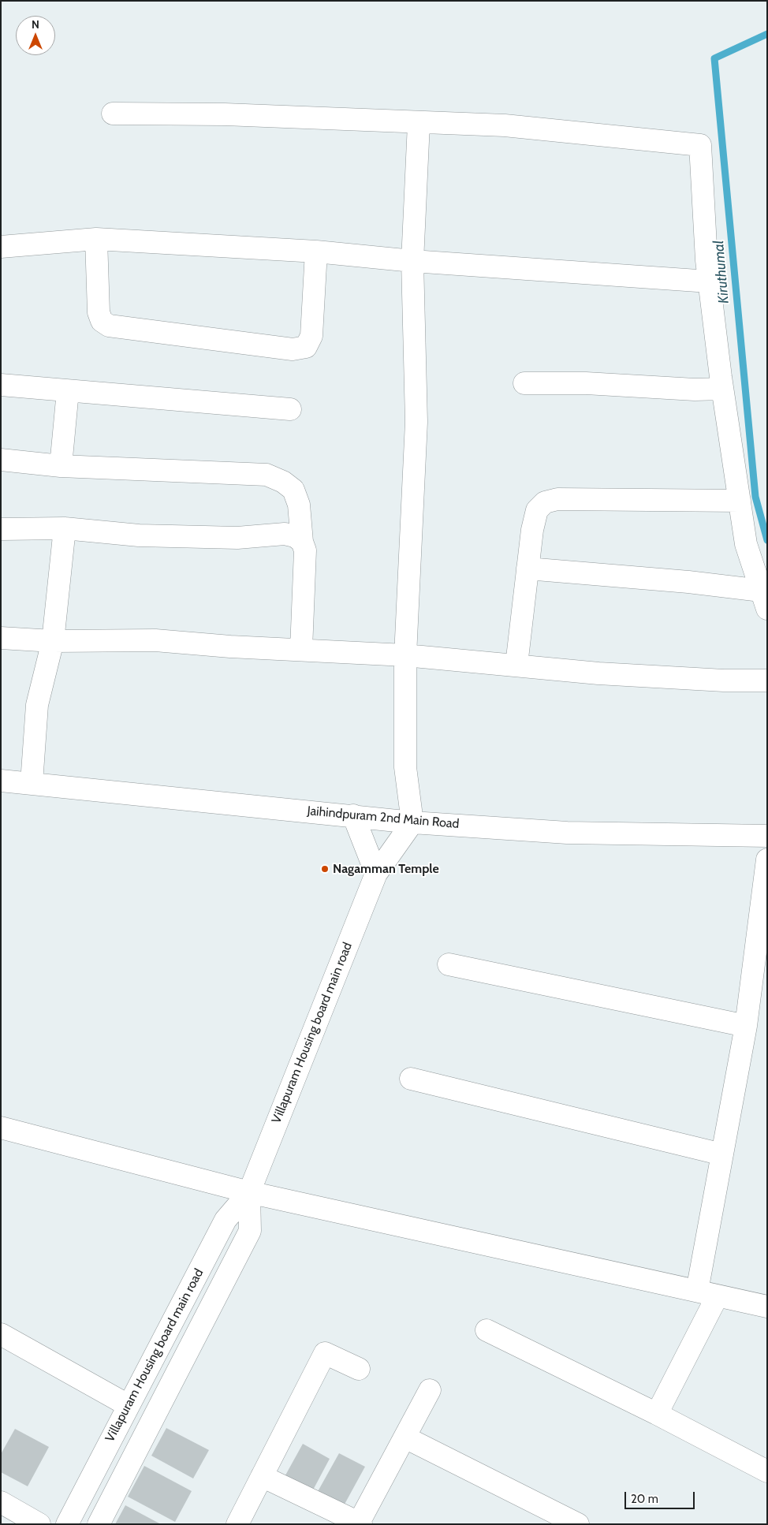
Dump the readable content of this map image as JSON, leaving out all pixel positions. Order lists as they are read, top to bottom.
{
  "streets": {
    "street": ["Jaihindpuram 2nd Main Road", "Villapuram Housing board main road"]
  },
  "crossings": [
    ["Jaihindpuram 2nd Main Road", "Villapuram Housing board main road"]
  ],
  "water": ["Kiruthumal"],
  "places": ["Nagamman Temple"],
  "scale_bar": "20 m",
  "north": "top"
}
